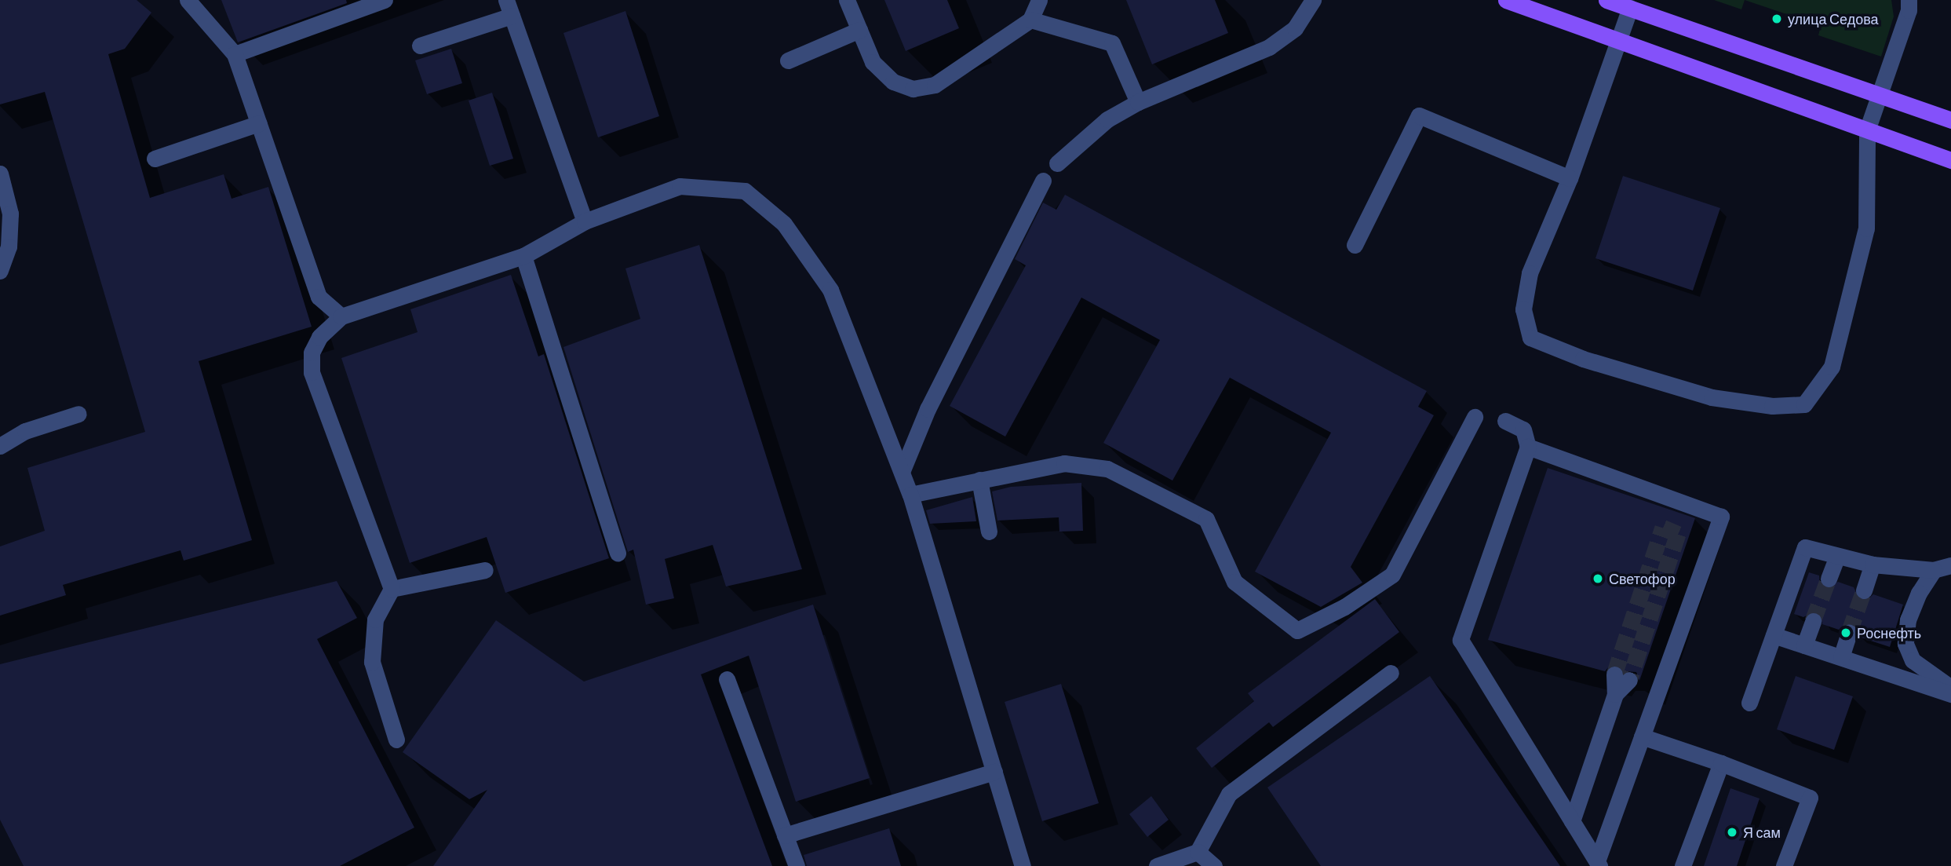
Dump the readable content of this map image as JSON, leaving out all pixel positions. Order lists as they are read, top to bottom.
{
  "places": [
    "улица Седова",
    "Светофор",
    "Роснефть",
    "Я сам"
  ]
}
